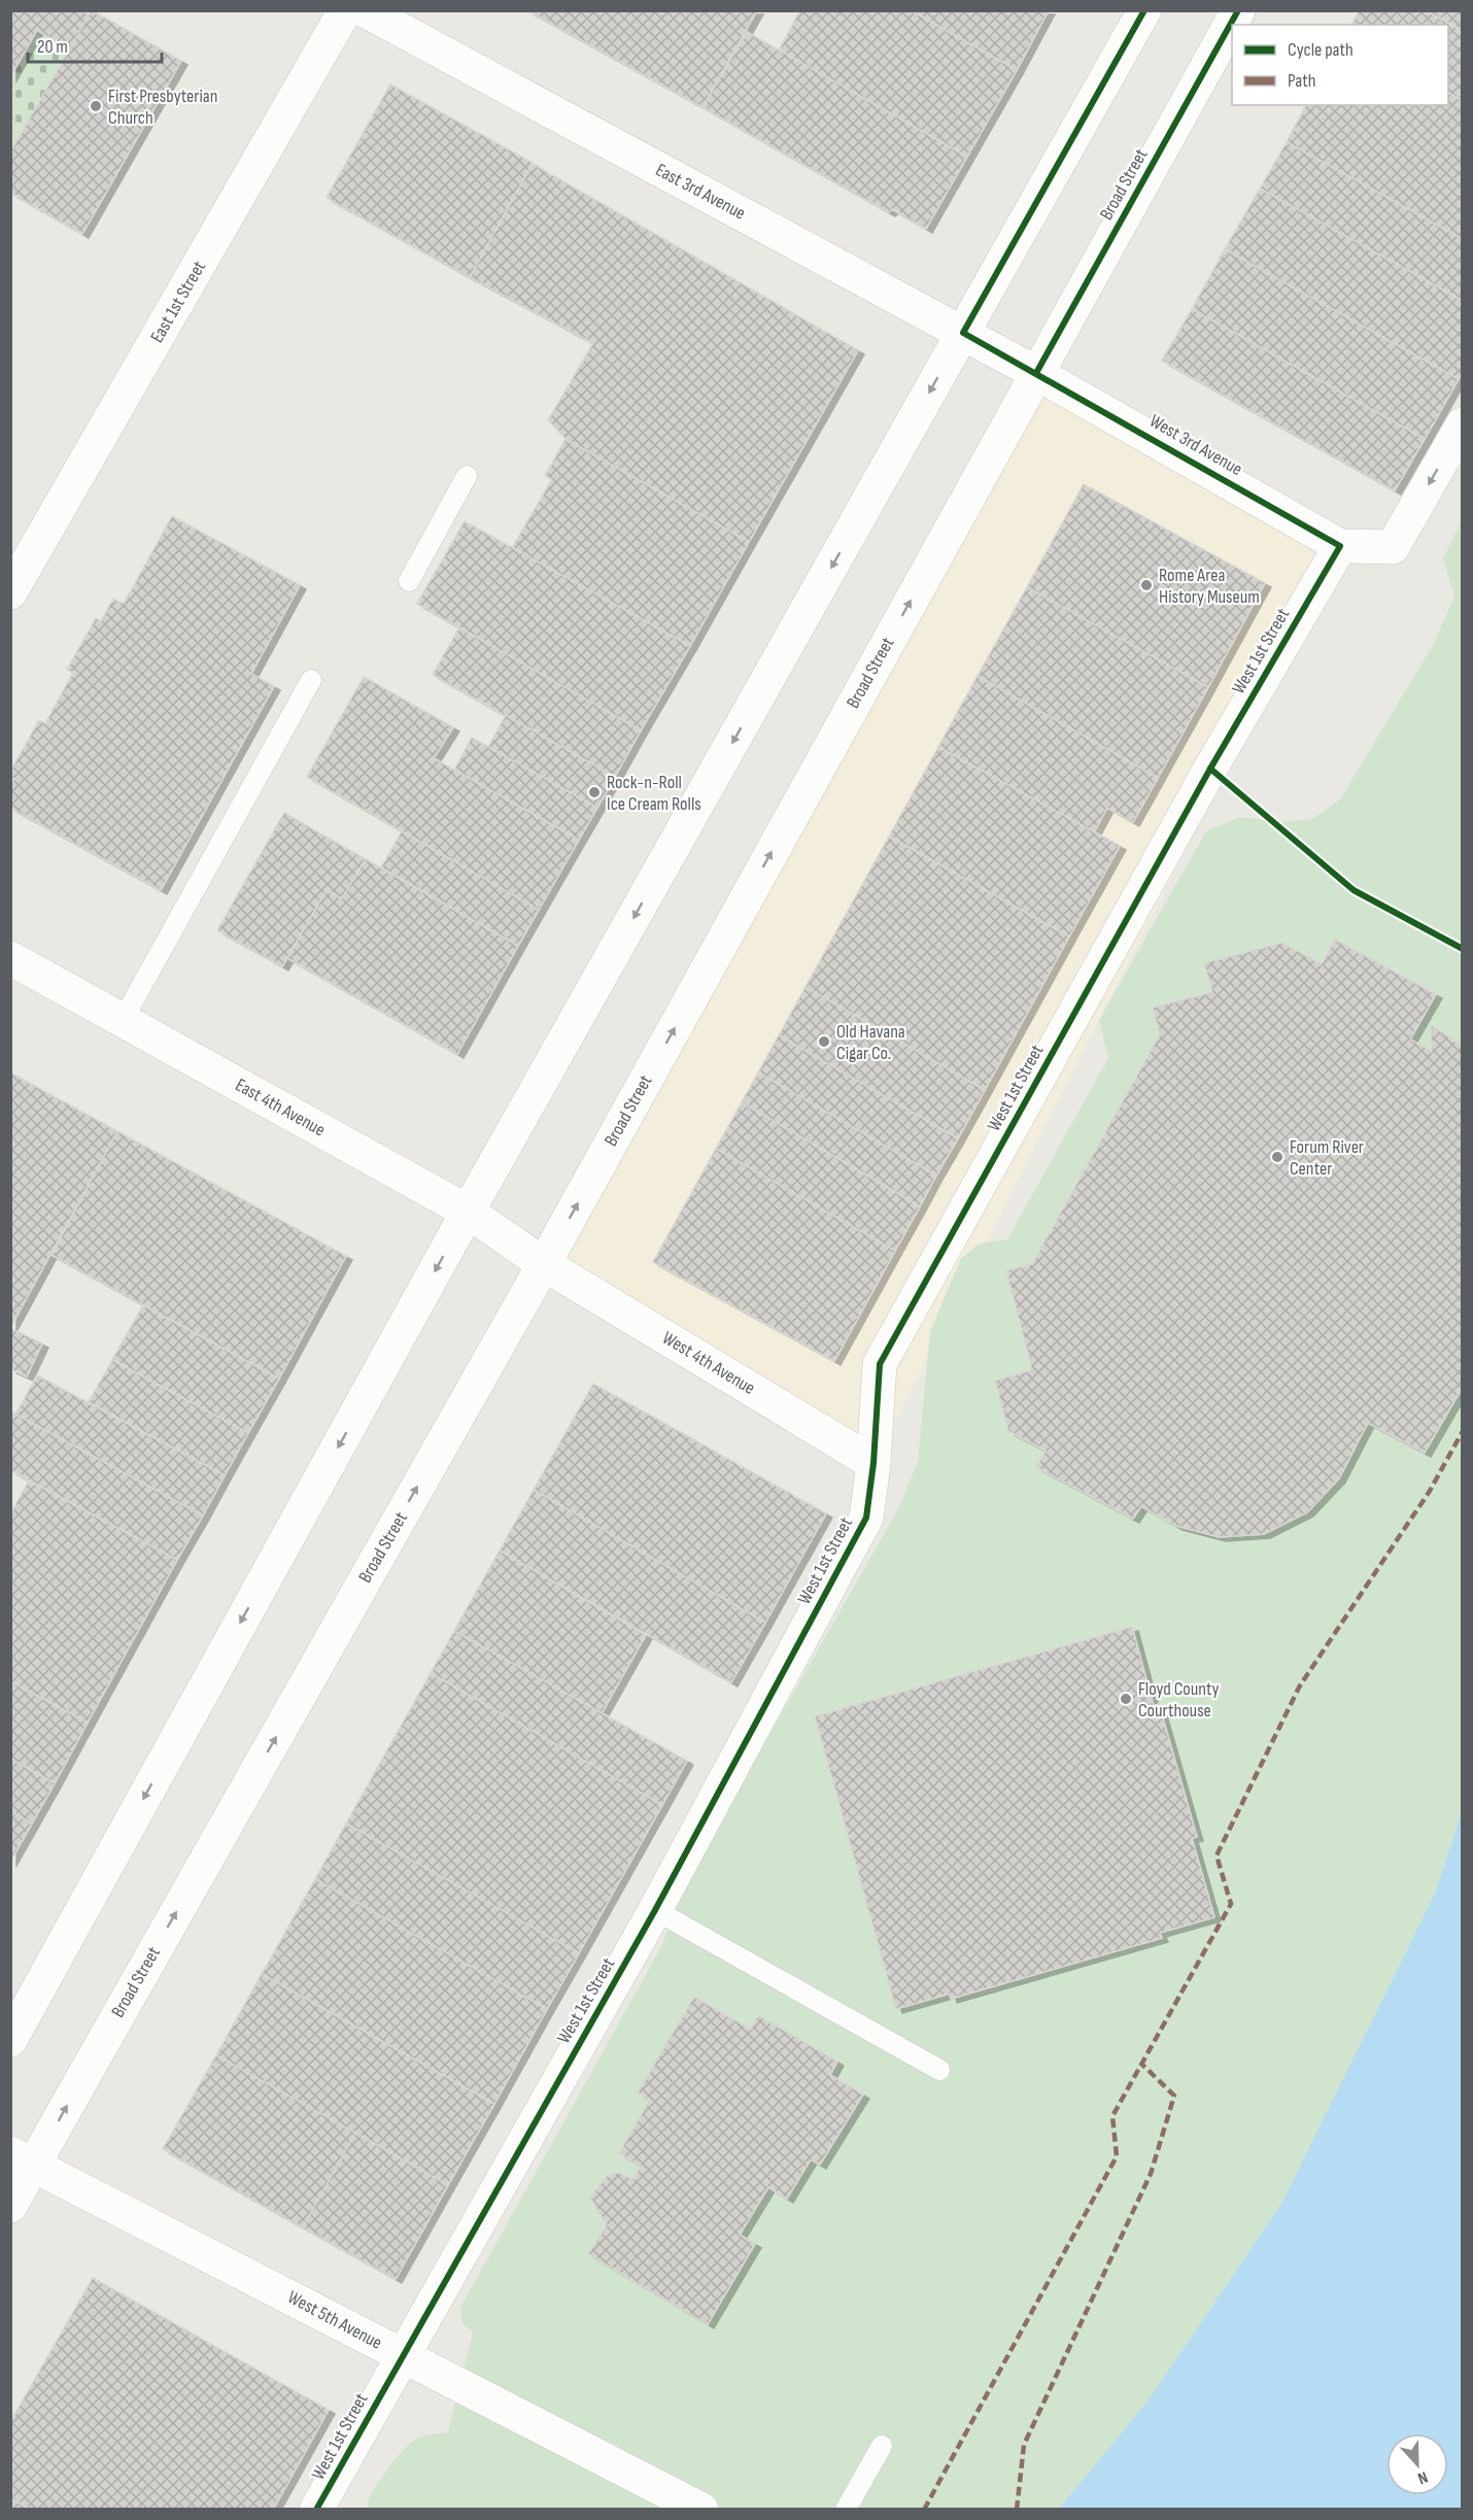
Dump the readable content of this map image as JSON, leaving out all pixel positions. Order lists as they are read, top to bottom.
{
  "streets": {
    "street": [
      "Broad Street",
      "East 3rd Avenue",
      "East 1st Street",
      "West 3rd Avenue",
      "West 1st Street",
      "East 4th Avenue",
      "West 4th Avenue",
      "West 5th Avenue"
    ]
  },
  "crossings": [
    ["Broad Street", "East 3rd Avenue"],
    ["Broad Street", "West 3rd Avenue"],
    ["Broad Street", "East 4th Avenue"],
    ["Broad Street", "West 4th Avenue"],
    ["Broad Street", "West 5th Avenue"],
    ["East 3rd Avenue", "West 3rd Avenue"],
    ["West 3rd Avenue", "West 1st Street"],
    ["West 1st Street", "West 4th Avenue"],
    ["West 1st Street", "West 5th Avenue"],
    ["East 4th Avenue", "West 4th Avenue"]
  ],
  "places": [
    "First Presbyterian Church",
    "Rome Area History Museum",
    "Rock-n-Roll Ice Cream Rolls",
    "Old Havana Cigar Co.",
    "Forum River Center",
    "Floyd County Courthouse"
  ],
  "legend": ["Cycle path", "Path"],
  "scale_bar": "20 m",
  "north": "bottom"
}
